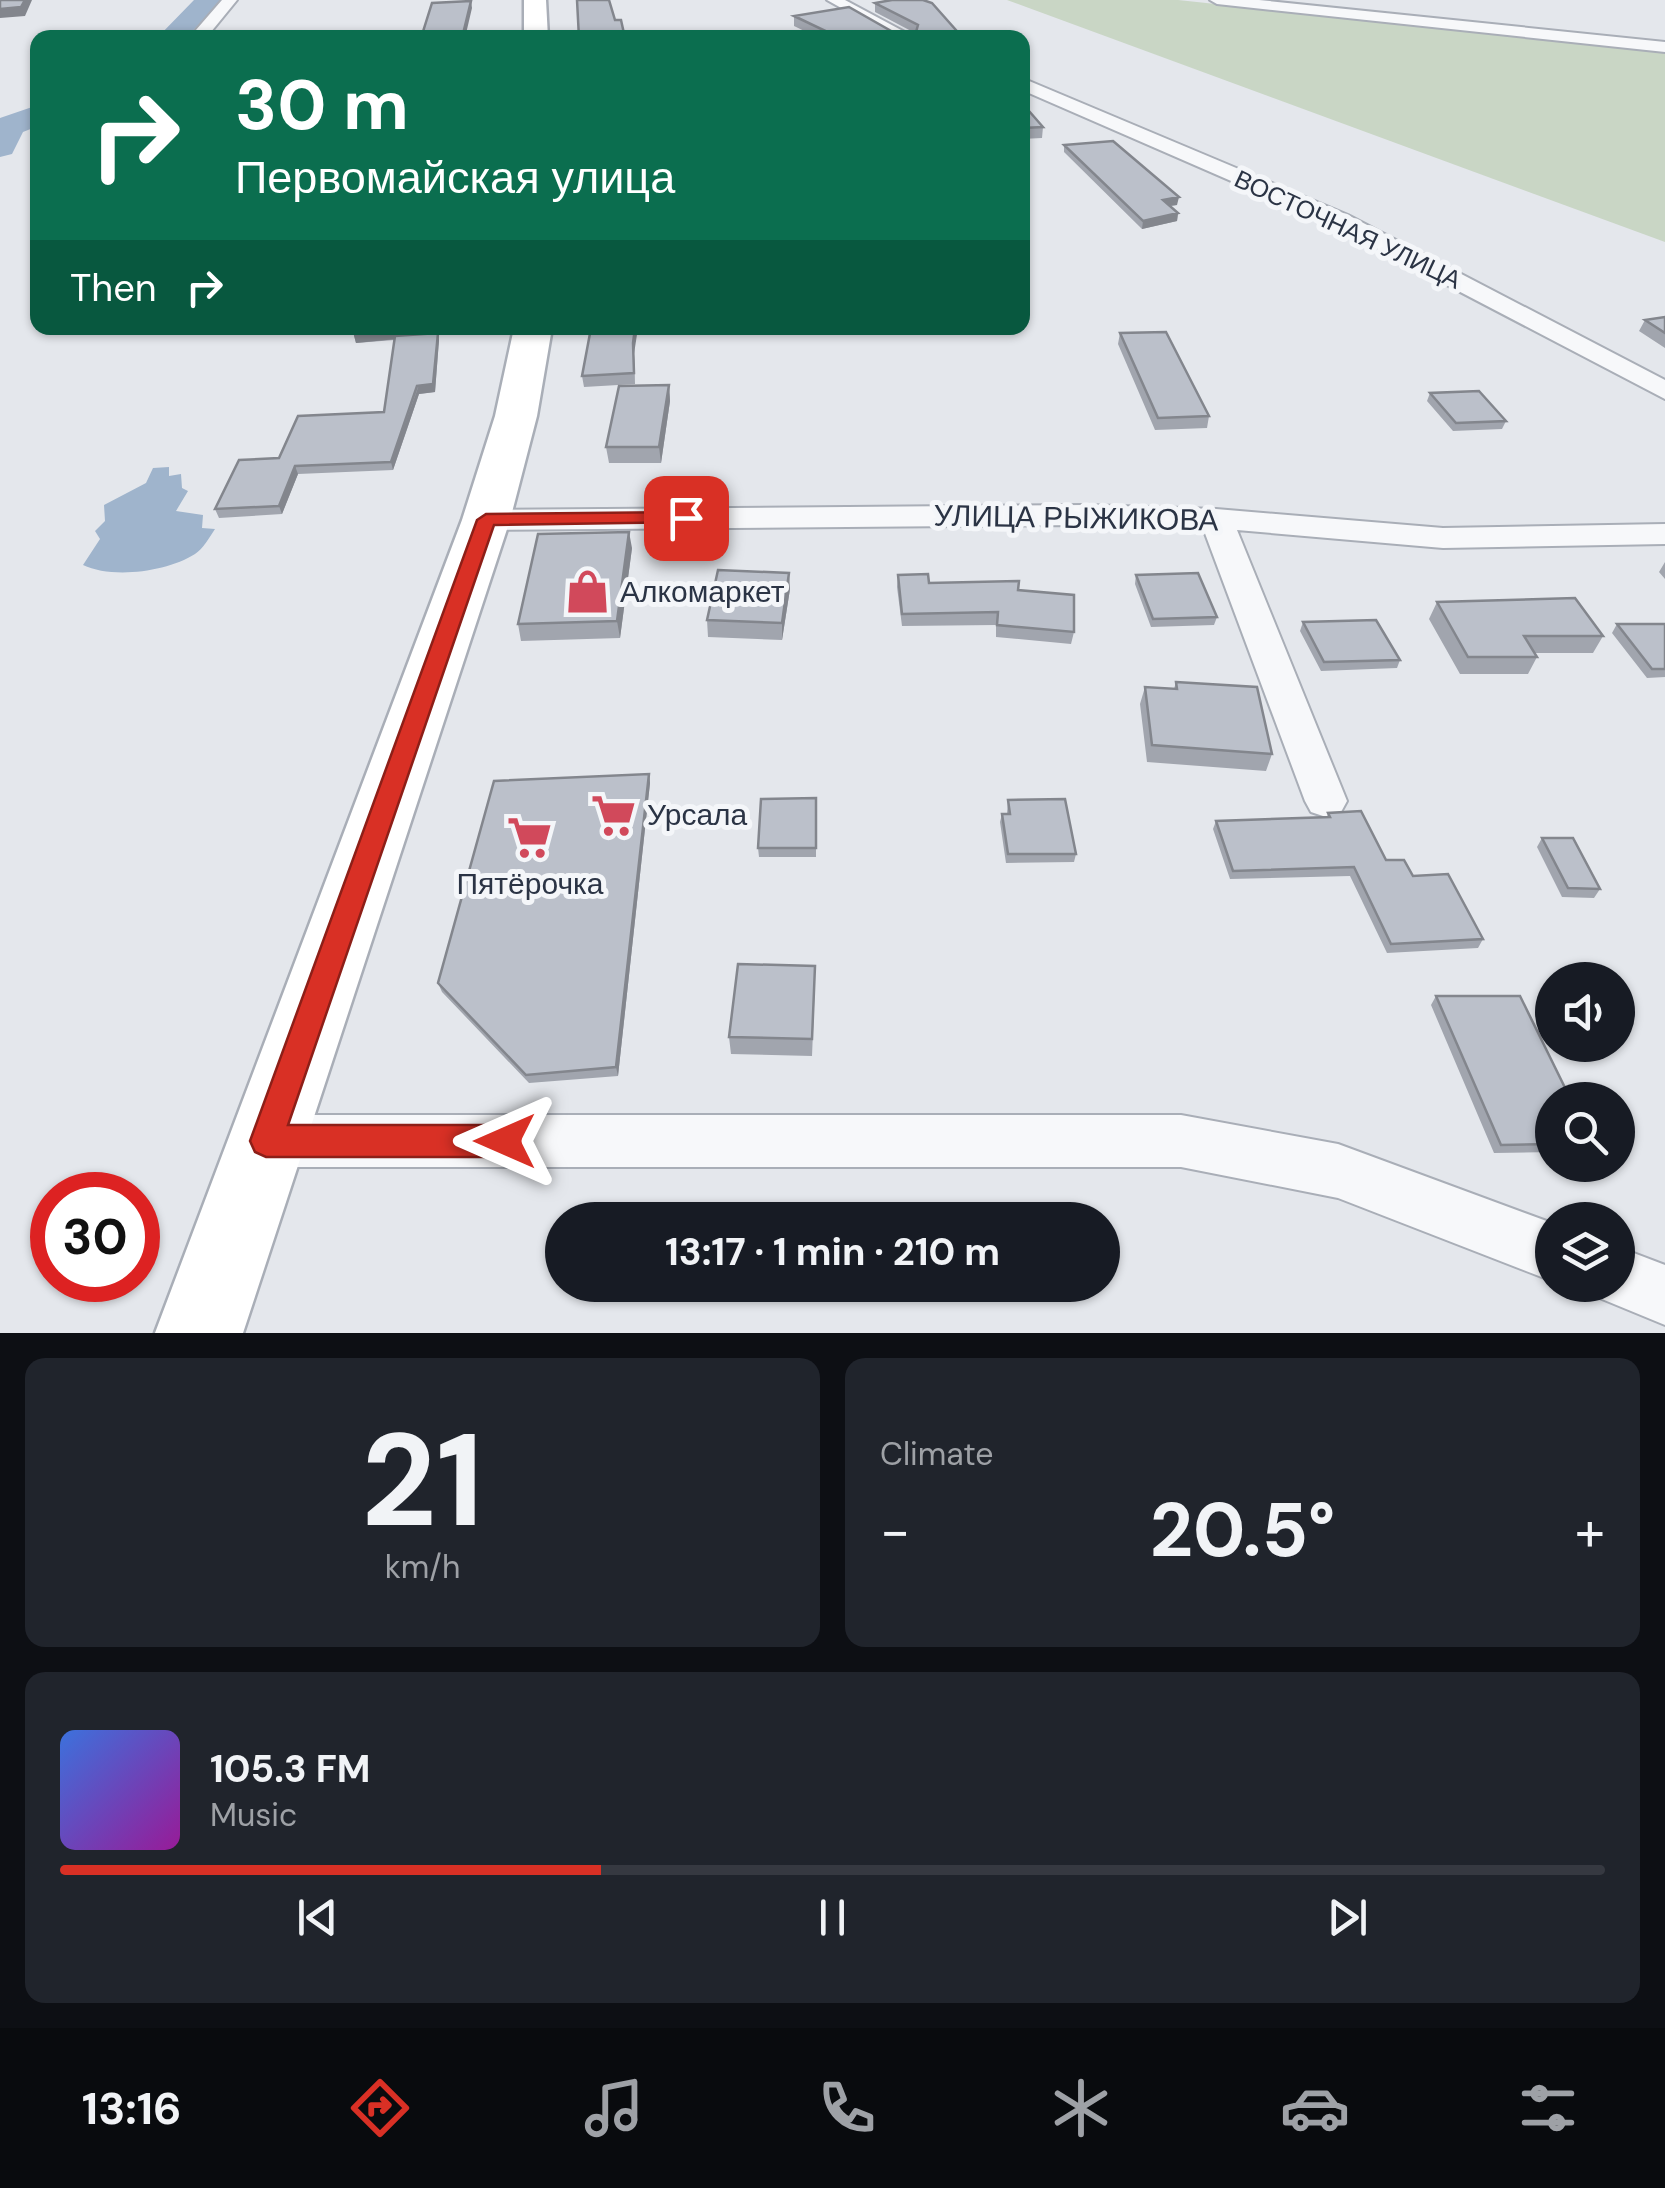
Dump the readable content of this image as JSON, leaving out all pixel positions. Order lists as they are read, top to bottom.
{
  "streets": {
    "street": ["ВОСТОЧНАЯ УЛИЦА", "УЛИЦА РЫЖИКОВА"]
  },
  "places": {
    "shop": ["Алкомаркет"],
    "supermarket": ["Урсала", "Пятёрочка"]
  },
  "page": {
    "turn": ["30 m", "Первомайская улица"],
    "then": "Then",
    "limit": "30",
    "trip": "13:17 · 1 min · 210 m",
    "tile": [
      ["21", "km/h"],
      "Climate"
    ],
    "heat": ["−", "20.5°", "+"],
    "song": ["105.3 FM", "Music"],
    "tabs": "13:16"
  }
}
